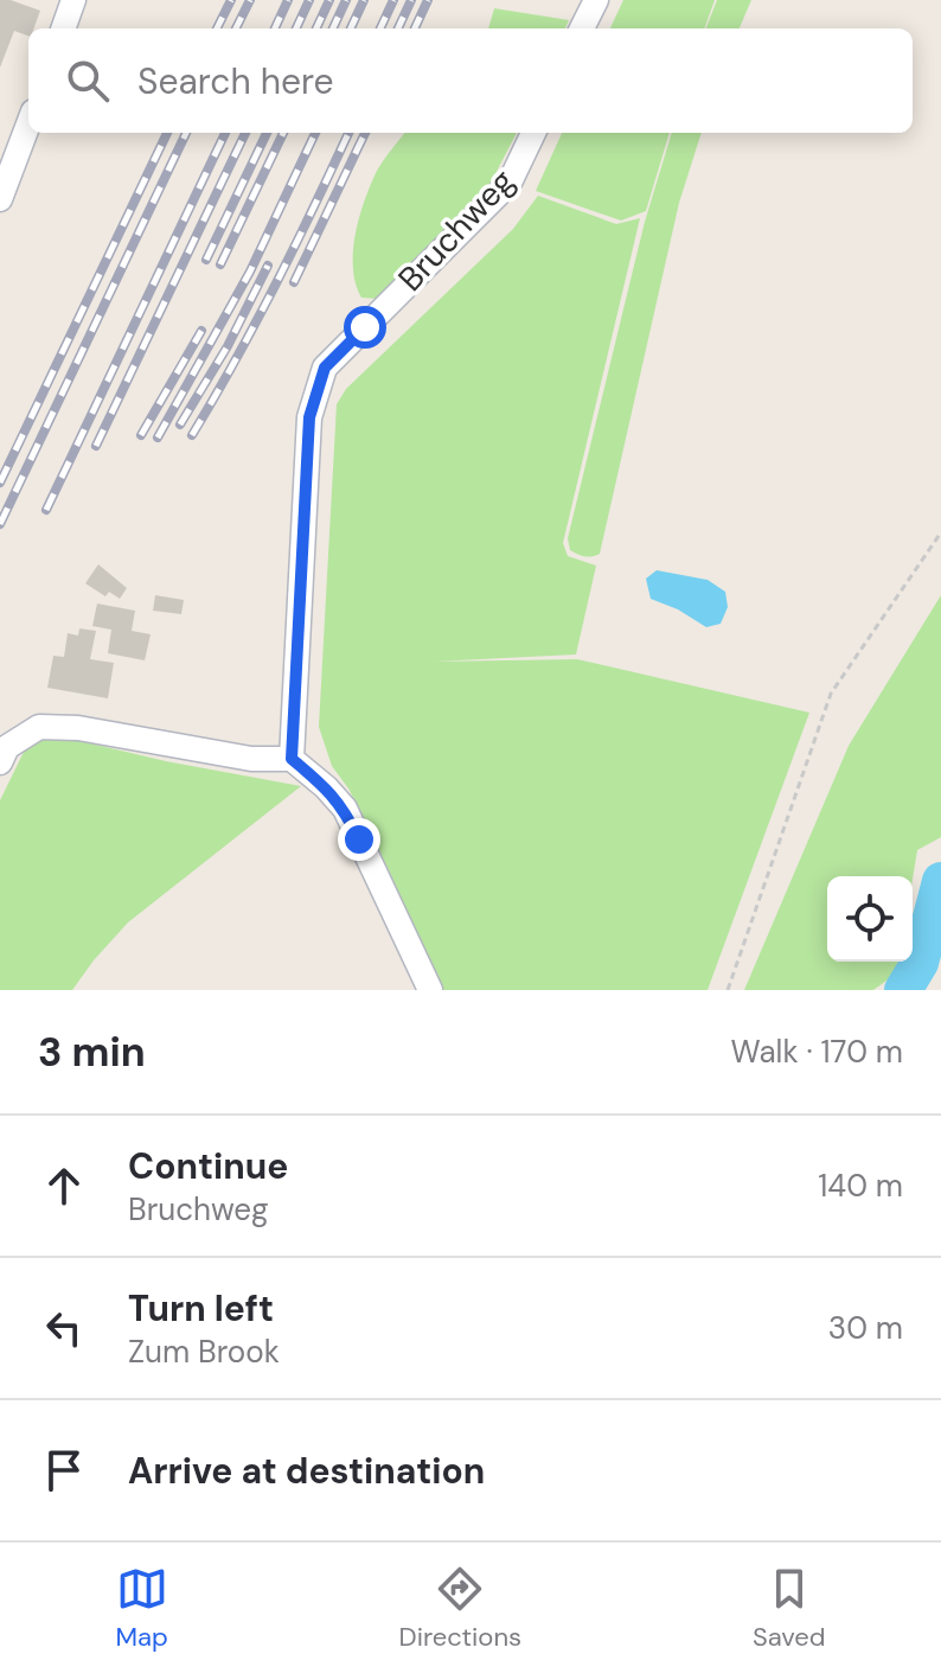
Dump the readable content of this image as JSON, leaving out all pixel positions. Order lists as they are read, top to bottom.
{
  "streets": {
    "street": ["Bruchweg"]
  },
  "page": {
    "search": "Search here",
    "heading": ["3 min", "Walk · 170 m"],
    "list": [
      ["Continue", "Bruchweg", "140 m"],
      ["Turn left", "Zum Brook", "30 m"],
      "Arrive at destination"
    ],
    "nav": ["Map", "Directions", "Saved"]
  }
}
